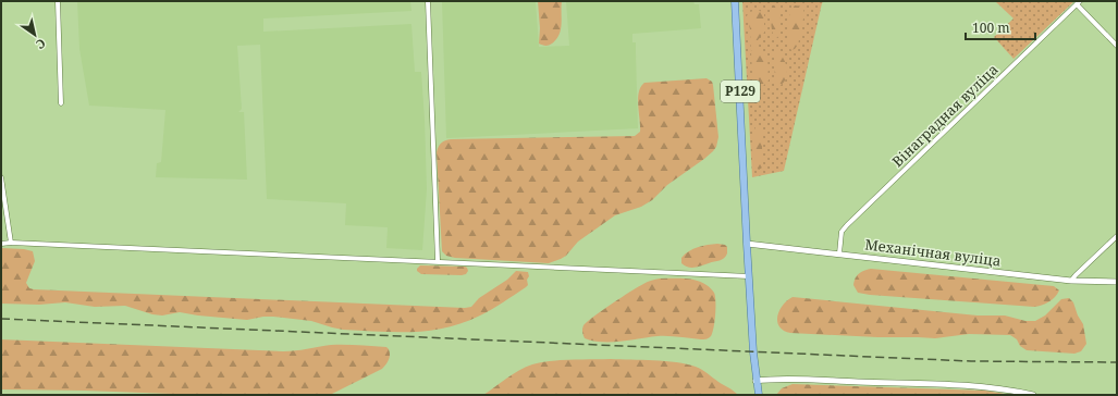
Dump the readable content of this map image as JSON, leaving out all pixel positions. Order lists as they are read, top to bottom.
{
  "streets": {
    "main road": ["Р129"],
    "street": ["Вінаградная вуліца", "Механічная вуліца"]
  },
  "crossings": [
    ["Р129", "Механічная вуліца"],
    ["Вінаградная вуліца", "Механічная вуліца"]
  ],
  "scale_bar": "100 m",
  "north": "bottom right"
}
